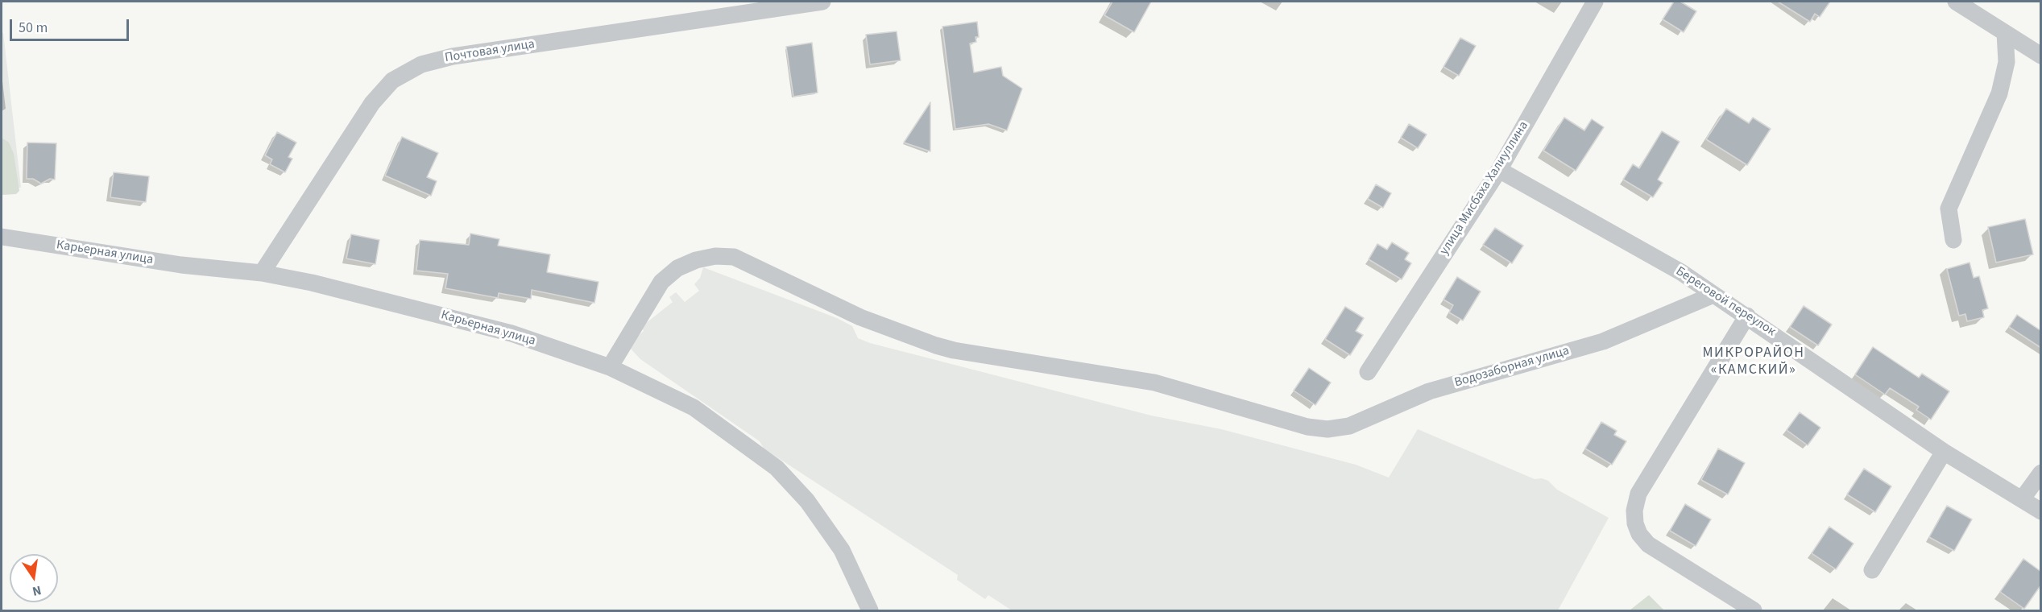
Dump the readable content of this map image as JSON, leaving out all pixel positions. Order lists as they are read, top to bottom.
{
  "streets": {
    "street": [
      "Почтовая улица",
      "улица Мисбаха Халиуллина",
      "Карьерная улица",
      "Береговой переулок",
      "Водозаборная улица"
    ]
  },
  "crossings": [
    ["Почтовая улица", "Карьерная улица"],
    ["улица Мисбаха Халиуллина", "Береговой переулок"],
    ["Карьерная улица", "Водозаборная улица"],
    ["Береговой переулок", "Водозаборная улица"]
  ],
  "districts": ["МИКРОРАЙОН «КАМСКИЙ»"],
  "scale_bar": "50 m",
  "north": "bottom"
}
